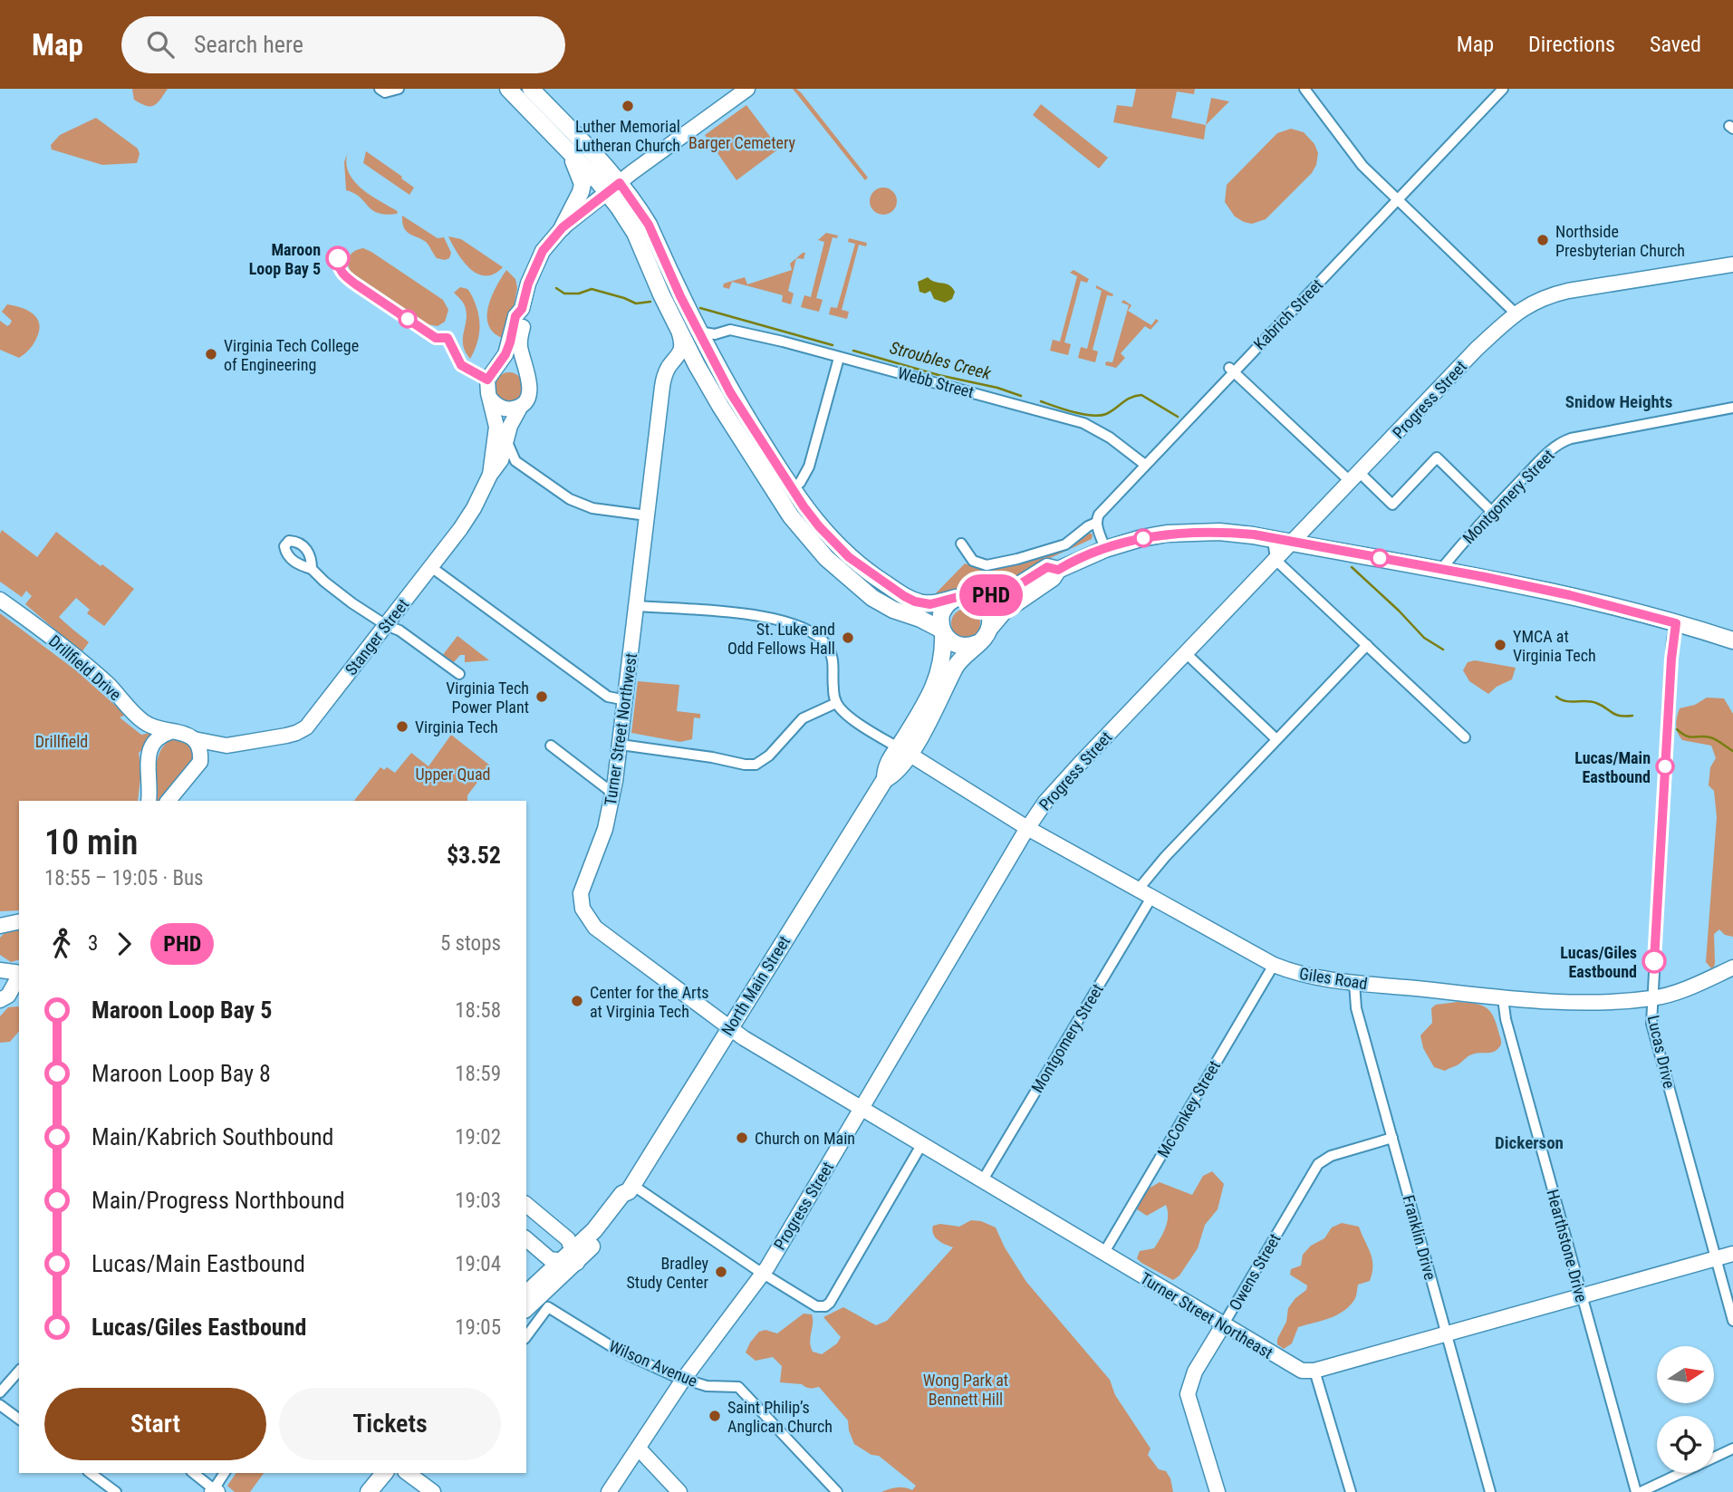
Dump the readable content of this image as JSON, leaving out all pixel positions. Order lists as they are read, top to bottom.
{
  "streets": {
    "main road": ["North Main Street"],
    "street": [
      "Kabrich Street",
      "Webb Street",
      "Progress Street",
      "Montgomery Street",
      "Stanger Street",
      "Drillfield Drive",
      "Turner Street Northwest",
      "Giles Road",
      "Lucas Drive",
      "McConkey Street",
      "Franklin Drive",
      "Hearthstone Drive",
      "Owens Street",
      "Turner Street Northeast",
      "Wilson Avenue"
    ]
  },
  "crossings": [
    ["Kabrich Street", "Webb Street"],
    ["Progress Street", "Giles Road"],
    ["Progress Street", "Turner Street Northeast"],
    ["Progress Street", "Wilson Avenue"],
    ["Montgomery Street", "Giles Road"],
    ["Montgomery Street", "Turner Street Northeast"],
    ["Stanger Street", "Drillfield Drive"],
    ["Turner Street Northwest", "North Main Street"],
    ["Turner Street Northwest", "Turner Street Northeast"],
    ["Giles Road", "North Main Street"],
    ["Giles Road", "Lucas Drive"],
    ["Giles Road", "McConkey Street"],
    ["Giles Road", "Franklin Drive"],
    ["Giles Road", "Hearthstone Drive"],
    ["North Main Street", "Turner Street Northeast"],
    ["McConkey Street", "Turner Street Northeast"],
    ["Franklin Drive", "Owens Street"],
    ["Owens Street", "Turner Street Northeast"]
  ],
  "districts": ["Snidow Heights", "Dickerson"],
  "water": ["Stroubles Creek"],
  "parks": [
    "Barger Cemetery",
    "Drillfield",
    "Upper Quad",
    "Wong Park at Bennett Hill"
  ],
  "places": [
    "Luther Memorial Lutheran Church",
    "Northside Presbyterian Church",
    "Maroon Loop Bay 5",
    "Virginia Tech College of Engineering",
    "St. Luke and Odd Fellows Hall",
    "YMCA at Virginia Tech",
    "Virginia Tech Power Plant",
    "Virginia Tech",
    "Lucas/Main Eastbound",
    "Lucas/Giles Eastbound",
    "Center for the Arts at Virginia Tech",
    "Church on Main",
    "Bradley Study Center",
    "Saint Philip’s Anglican Church"
  ],
  "lines": ["bus line PHD"],
  "north": "right",
  "page": {
    "header": "Map",
    "search": "Search here",
    "nav": ["Map", "Directions", "Saved"],
    "on_map": "PHD",
    "heading": ["10 min", "18:55 – 19:05 · Bus", "$3.52"],
    "legs": ["3", "PHD", "5 stops"],
    "list": [
      {
        "name": "Maroon Loop Bay 5",
        "value": "18:58"
      },
      {
        "name": "Maroon Loop Bay 8",
        "value": "18:59"
      },
      {
        "name": "Main/Kabrich Southbound",
        "value": "19:02"
      },
      {
        "name": "Main/Progress Northbound",
        "value": "19:03"
      },
      {
        "name": "Lucas/Main Eastbound",
        "value": "19:04"
      },
      {
        "name": "Lucas/Giles Eastbound",
        "value": "19:05"
      }
    ],
    "buttons": ["Start", "Tickets"]
  }
}
